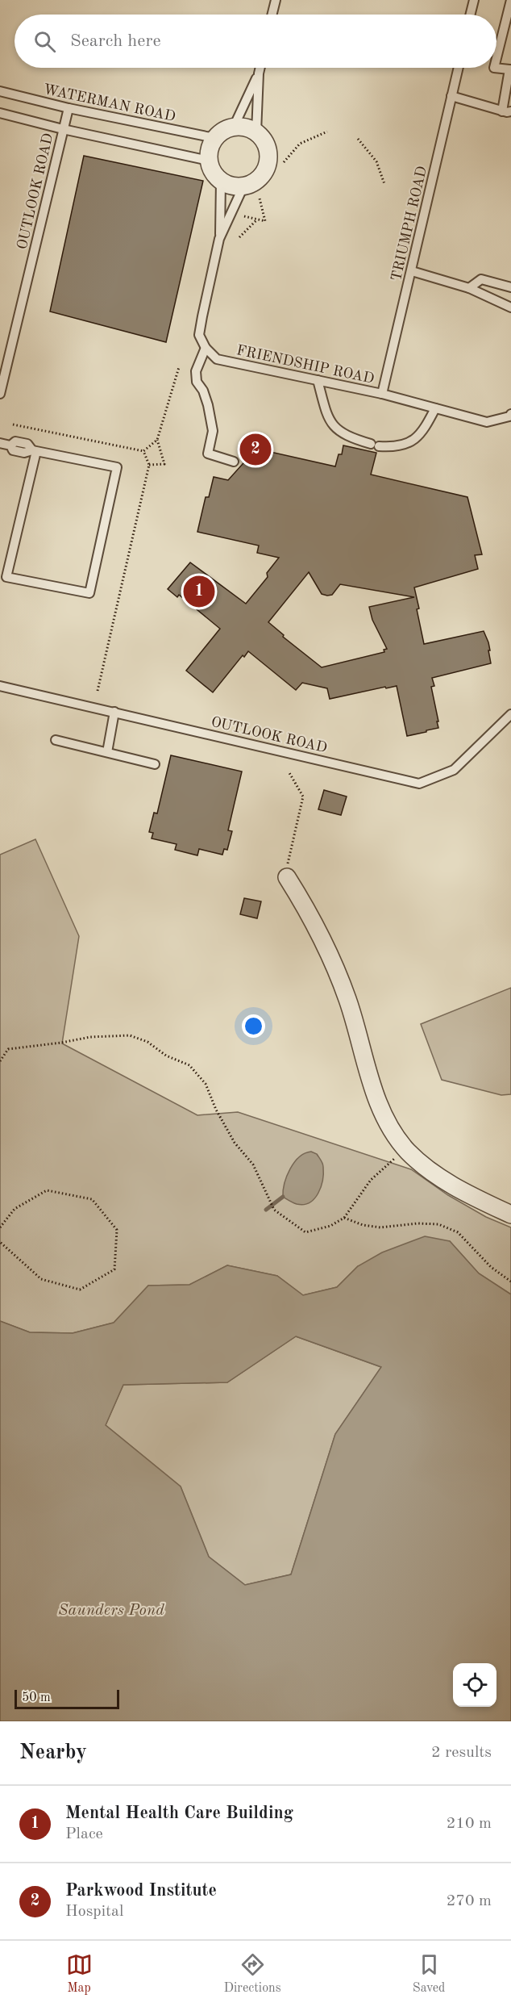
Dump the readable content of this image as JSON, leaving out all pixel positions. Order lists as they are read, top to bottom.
{
  "streets": {
    "lane": [
      "WATERMAN ROAD",
      "OUTLOOK ROAD",
      "TRIUMPH ROAD",
      "FRIENDSHIP ROAD"
    ]
  },
  "crossings": [
    ["WATERMAN ROAD", "OUTLOOK ROAD"],
    ["TRIUMPH ROAD", "FRIENDSHIP ROAD"]
  ],
  "water": ["Saunders Pond"],
  "scale_bar": "50 m",
  "page": {
    "search": "Search here",
    "pins": ["2", "1"],
    "scale": "50 m",
    "heading": ["Nearby", "2 results"],
    "list": [
      {
        "mark": "1",
        "name": "Mental Health Care Building",
        "note": "Place",
        "value": "210 m"
      },
      {
        "mark": "2",
        "name": "Parkwood Institute",
        "note": "Hospital",
        "value": "270 m"
      }
    ],
    "nav": ["Map", "Directions", "Saved"]
  }
}
